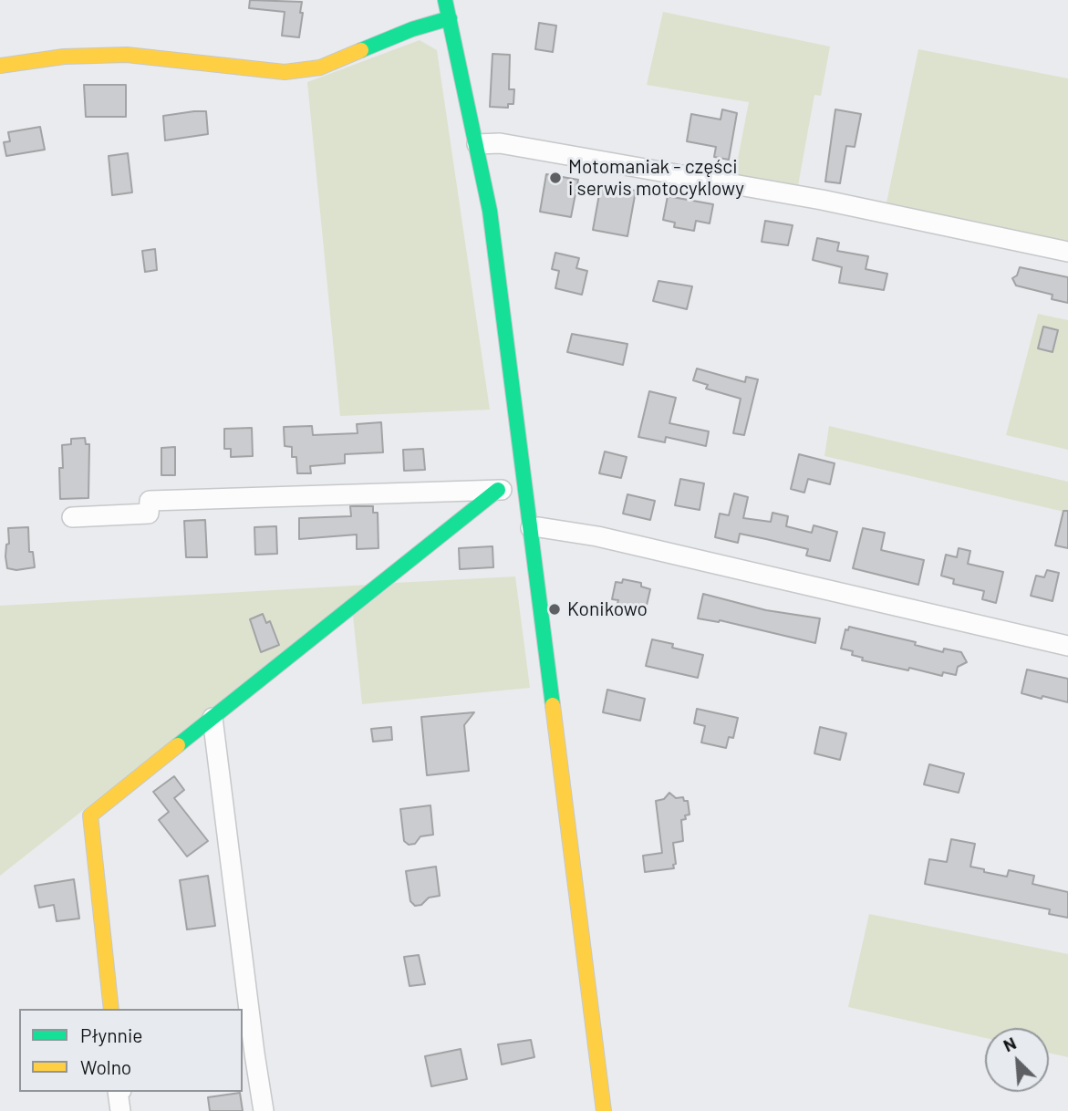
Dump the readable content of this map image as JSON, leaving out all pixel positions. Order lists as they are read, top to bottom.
{
  "places": ["Motomaniak - części i serwis motocyklowy", "Konikowo"],
  "legend": ["Płynnie", "Wolno"],
  "north": "top left"
}
